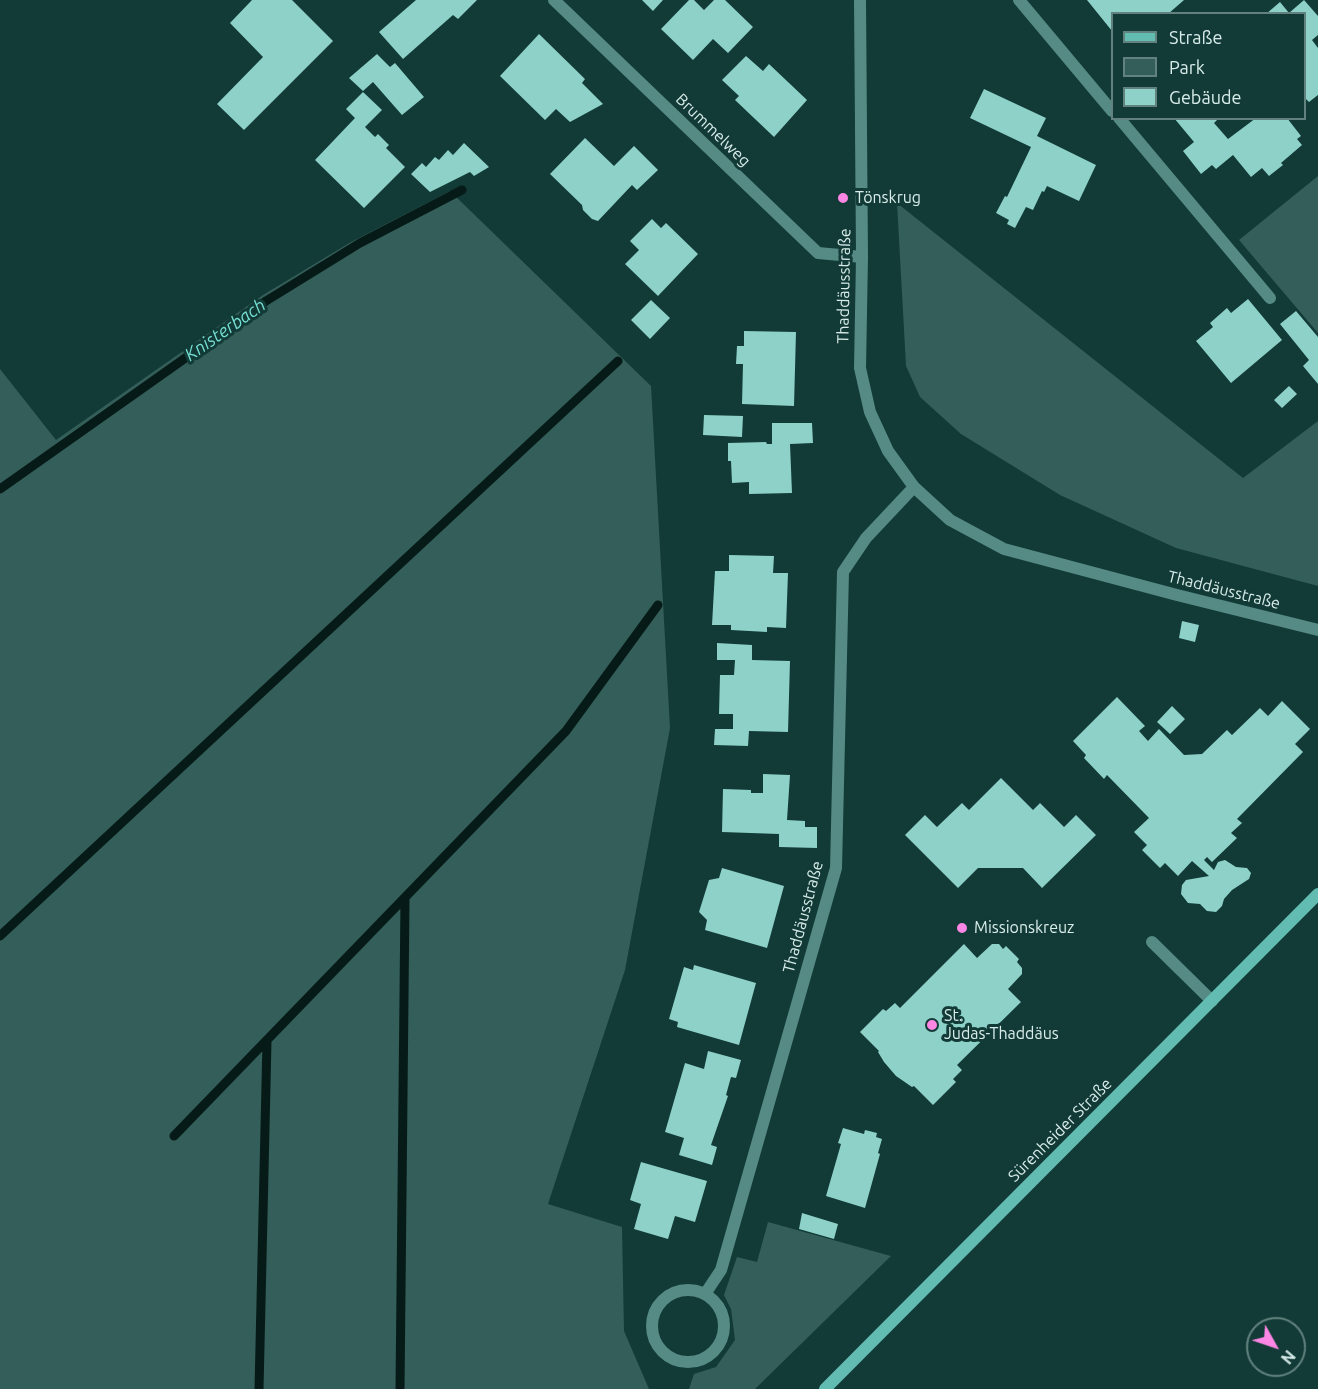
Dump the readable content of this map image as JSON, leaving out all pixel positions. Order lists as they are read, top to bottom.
{
  "streets": {
    "main road": ["Sürenheider Straße"],
    "street": ["Brummelweg", "Thaddäusstraße"]
  },
  "crossings": [
    ["Brummelweg", "Thaddäusstraße"]
  ],
  "water": ["Knisterbach"],
  "places": ["Tönskrug", "Missionskreuz", "St. Judas-Thaddäus"],
  "legend": ["Straße", "Park", "Gebäude"],
  "north": "bottom right"
}
